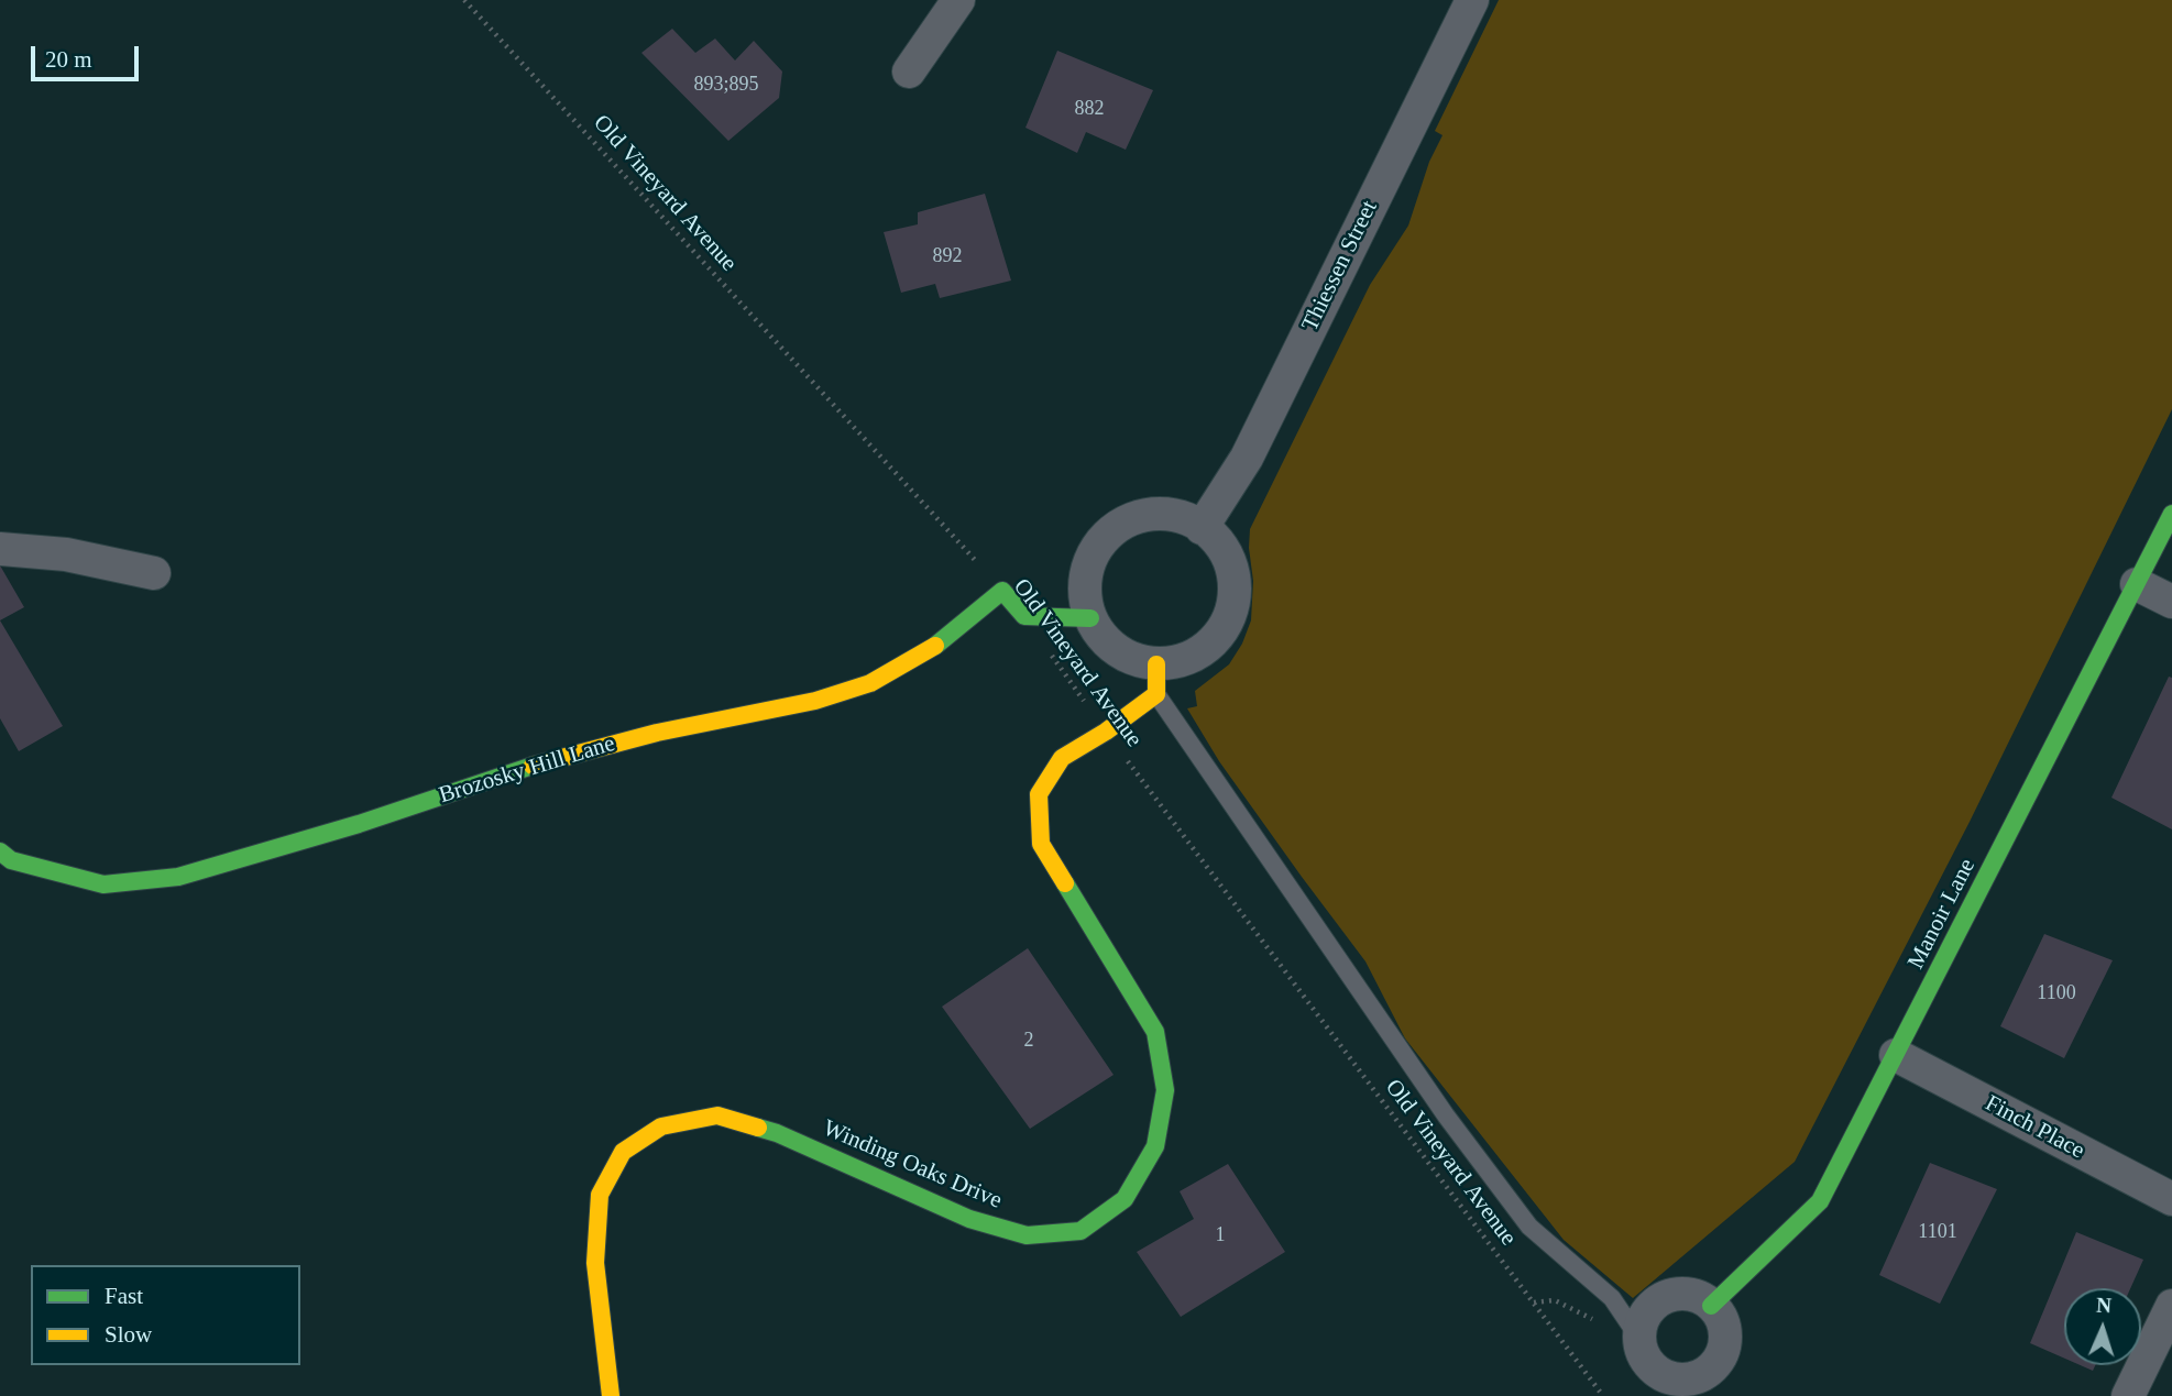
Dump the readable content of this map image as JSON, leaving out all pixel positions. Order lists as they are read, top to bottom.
{
  "streets": {
    "street": [
      "Thiessen Street",
      "Brozosky Hill Lane",
      "Manoir Lane",
      "Finch Place",
      "Winding Oaks Drive"
    ],
    "path": ["Old Vineyard Avenue"]
  },
  "crossings": [
    ["Old Vineyard Avenue", "Brozosky Hill Lane"],
    ["Old Vineyard Avenue", "Winding Oaks Drive"],
    ["Thiessen Street", "Winding Oaks Drive"],
    ["Manoir Lane", "Finch Place"]
  ],
  "house_numbers": [
    "893;895",
    "882",
    "892",
    "1100",
    "2",
    "1101",
    "1"
  ],
  "legend": ["Fast", "Slow"],
  "scale_bar": "20 m",
  "north": "top"
}
